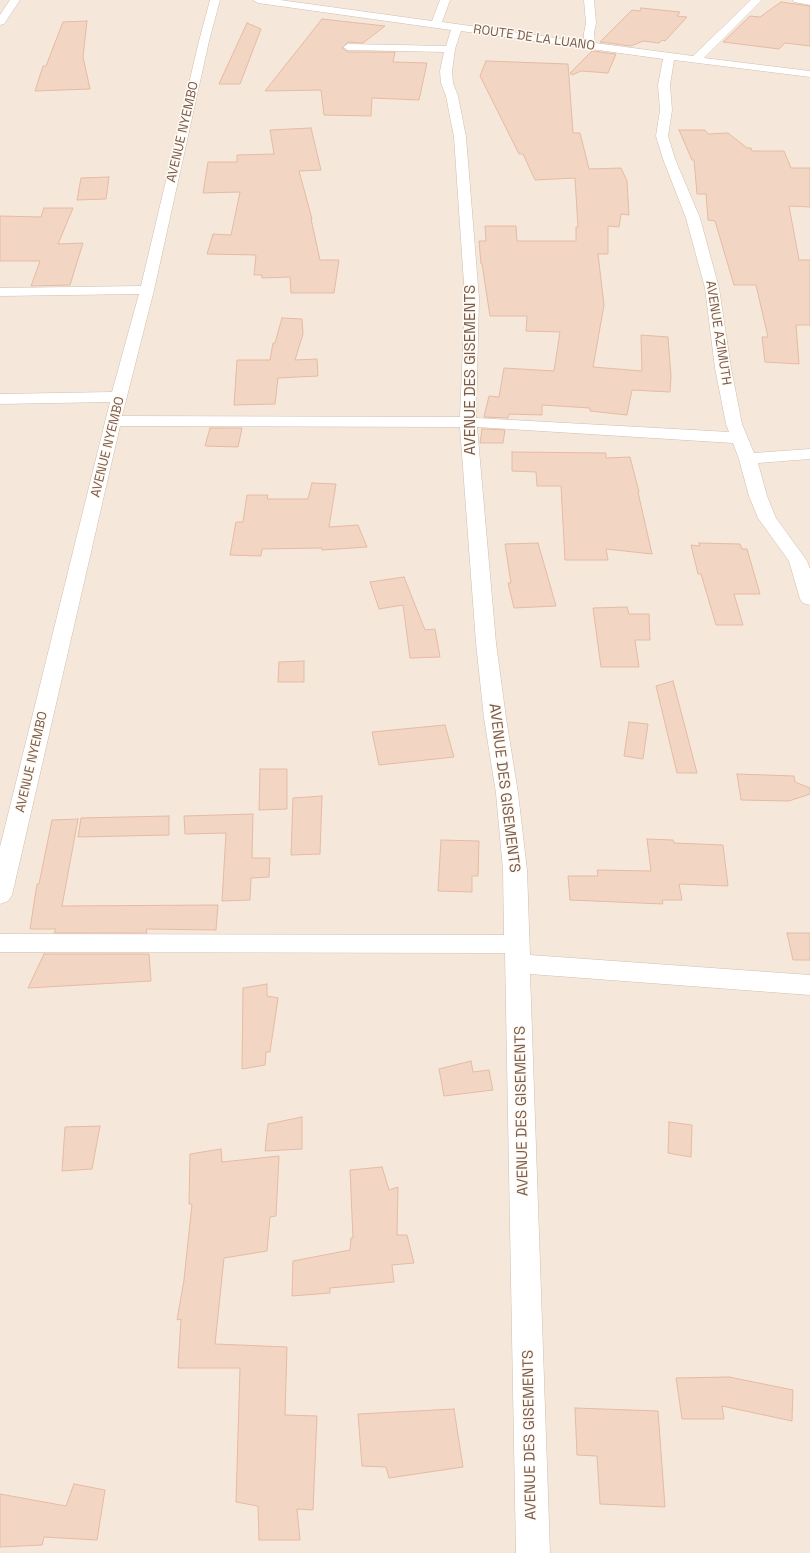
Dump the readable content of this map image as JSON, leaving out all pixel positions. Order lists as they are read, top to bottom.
{
  "streets": {
    "street": [
      "ROUTE DE LA LUANO",
      "AVENUE NYEMBO",
      "AVENUE AZIMUTH",
      "AVENUE DES GISEMENTS"
    ]
  },
  "crossings": [
    ["ROUTE DE LA LUANO", "AVENUE AZIMUTH"],
    ["ROUTE DE LA LUANO", "AVENUE DES GISEMENTS"]
  ]
}
